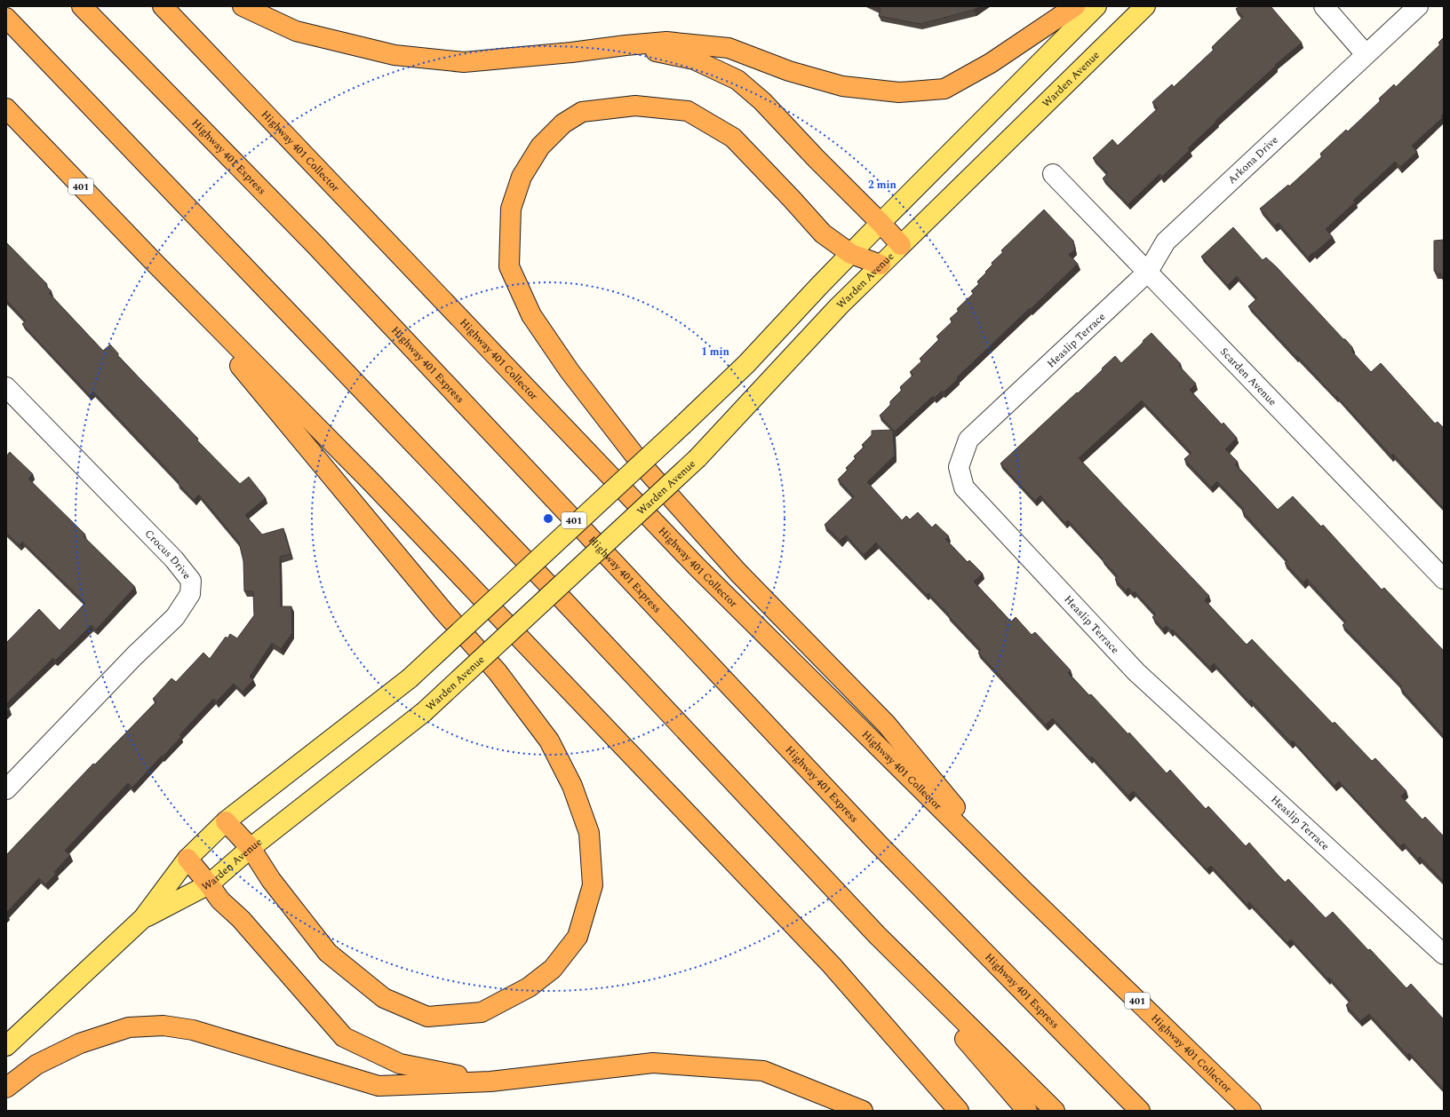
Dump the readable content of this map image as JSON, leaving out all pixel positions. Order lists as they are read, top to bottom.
{
  "streets": {
    "highway": ["Highway 401 Collector", "Highway 401 Express", "401"],
    "main road": ["Warden Avenue"],
    "street": [
      "Arkona Drive",
      "Heaslip Terrace",
      "Scarden Avenue",
      "Crocus Drive"
    ]
  },
  "crossings": [
    ["Arkona Drive", "Heaslip Terrace"],
    ["Arkona Drive", "Scarden Avenue"],
    ["Heaslip Terrace", "Scarden Avenue"]
  ],
  "rings": ["2 min", "1 min"]
}
